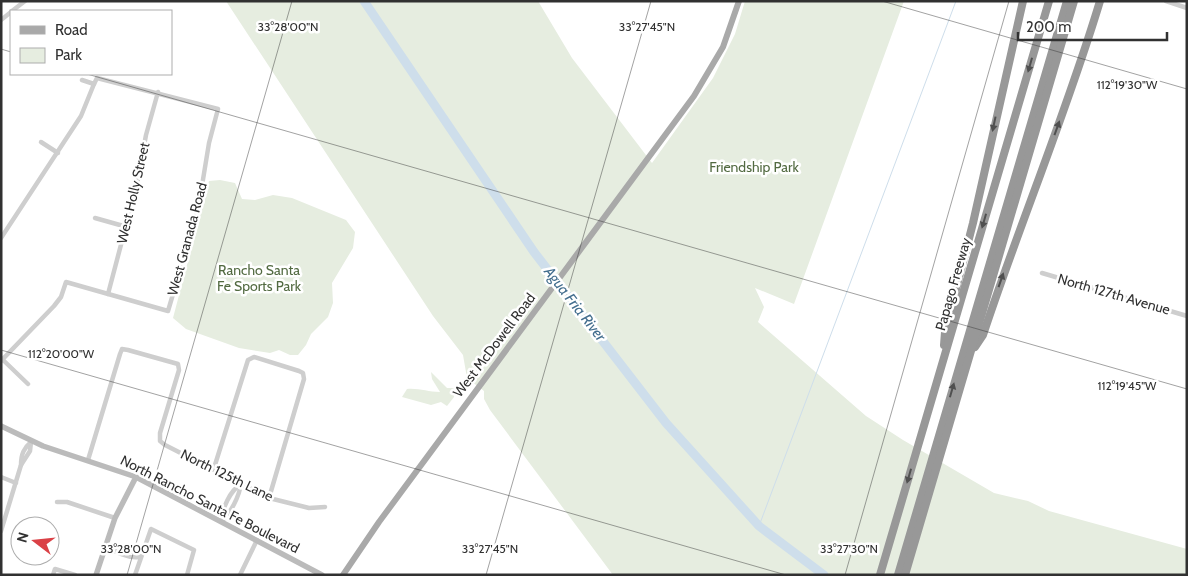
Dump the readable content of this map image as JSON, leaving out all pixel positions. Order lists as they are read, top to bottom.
{
  "streets": {
    "highway": ["Papago Freeway"],
    "main road": ["West McDowell Road"],
    "street": [
      "West Holly Street",
      "West Granada Road",
      "North 127th Avenue",
      "North 125th Lane",
      "North Rancho Santa Fe Boulevard"
    ]
  },
  "crossings": [
    ["West Holly Street", "West Granada Road"],
    ["North 125th Lane", "North Rancho Santa Fe Boulevard"]
  ],
  "water": ["Agua Fria River"],
  "parks": ["Friendship Park", "Rancho Santa Fe Sports Park"],
  "legend": ["Road", "Park"],
  "scale_bar": "200 m",
  "north": "left",
  "coordinates": [
    "33°28'00\"N",
    "33°27'45\"N",
    "112°19'30\"W",
    "112°20'00\"W",
    "112°19'45\"W",
    "33°27'30\"N"
  ]
}
